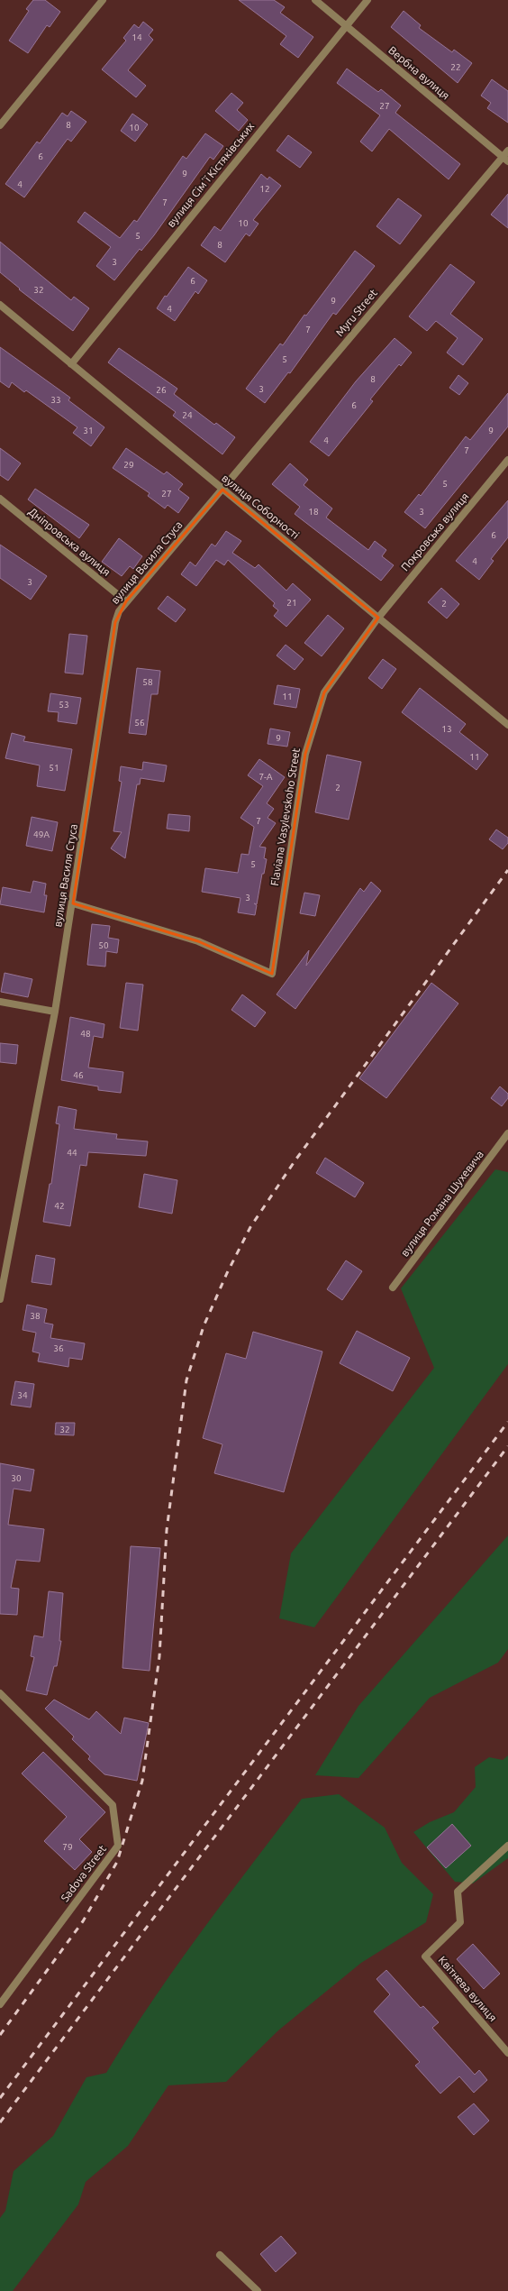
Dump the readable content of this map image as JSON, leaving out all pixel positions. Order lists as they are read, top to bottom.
{
  "streets": {
    "street": [
      "Вербна вулиця",
      "вулиця Сімʼї Кістяківських",
      "Myru Street",
      "вулиця Соборності",
      "Покровська вулиця",
      "Дніпровська вулиця",
      "вулиця Василя Стуса",
      "Flaviana Vasylevskoho Street",
      "вулиця Романа Шухевича",
      "Sadova Street",
      "Квітнева вулиця"
    ]
  },
  "crossings": [
    ["Вербна вулиця", "вулиця Сімʼї Кістяківських"],
    ["Вербна вулиця", "Myru Street"],
    ["вулиця Сімʼї Кістяківських", "вулиця Соборності"],
    ["Myru Street", "вулиця Соборності"],
    ["Myru Street", "вулиця Василя Стуса"],
    ["вулиця Соборності", "Покровська вулиця"],
    ["вулиця Соборності", "вулиця Василя Стуса"],
    ["вулиця Соборності", "Flaviana Vasylevskoho Street"],
    ["Покровська вулиця", "Flaviana Vasylevskoho Street"],
    ["Дніпровська вулиця", "вулиця Василя Стуса"],
    ["вулиця Василя Стуса", "Flaviana Vasylevskoho Street"]
  ],
  "house_numbers": [
    "14",
    "22",
    "27",
    "8",
    "10",
    "6",
    "9",
    "4",
    "12",
    "7",
    "10",
    "5",
    "8",
    "3",
    "6",
    "32",
    "9",
    "4",
    "7",
    "5",
    "8",
    "3",
    "26",
    "33",
    "6",
    "24",
    "31",
    "9",
    "4",
    "7",
    "29",
    "5",
    "27",
    "18",
    "3",
    "6",
    "4",
    "3",
    "21",
    "2",
    "58",
    "11",
    "53",
    "56",
    "13",
    "9",
    "11",
    "51",
    "7-А",
    "2",
    "7",
    "49А",
    "5",
    "3",
    "50",
    "48",
    "46",
    "44",
    "42",
    "38",
    "36",
    "34",
    "32",
    "30",
    "79"
  ]
}
